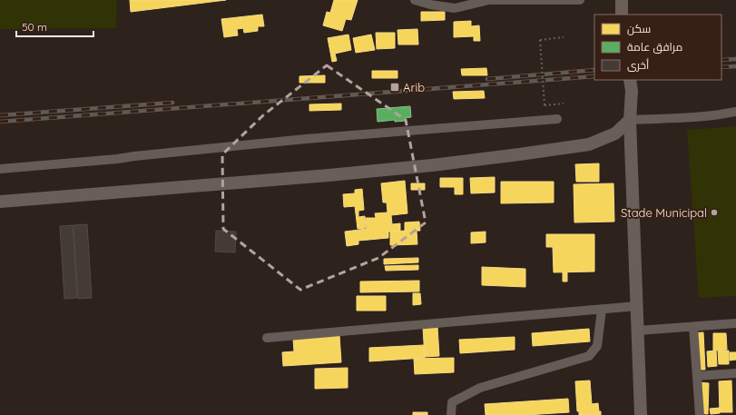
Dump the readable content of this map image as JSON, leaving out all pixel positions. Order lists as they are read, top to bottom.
{
  "places": {
    "transit": ["Arib"],
    "other": ["Stade Municipal"]
  },
  "legend": ["سكن", "مرافق عامة", "أخرى"],
  "scale_bar": "50 m"
}
